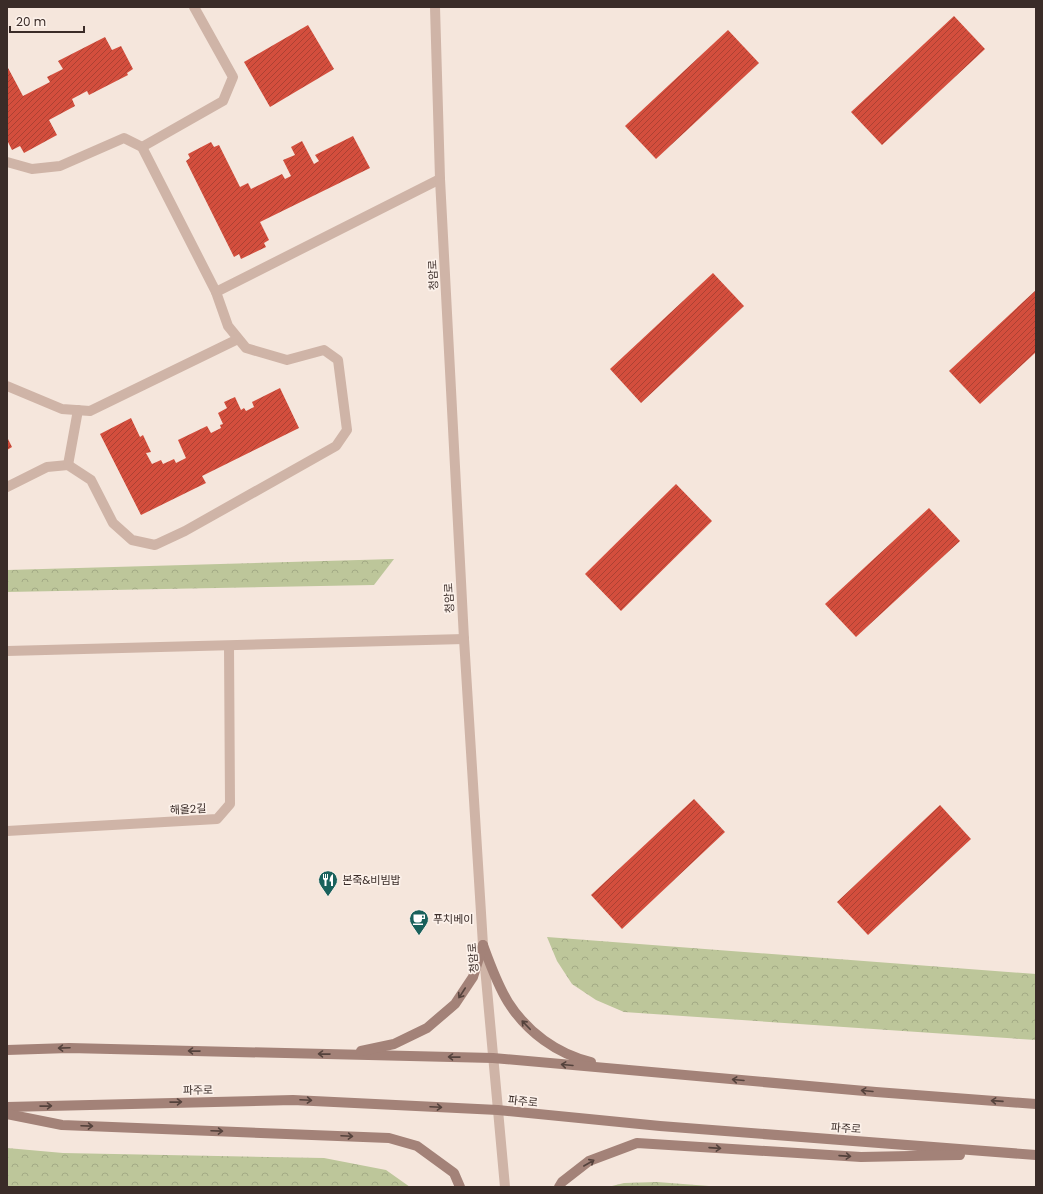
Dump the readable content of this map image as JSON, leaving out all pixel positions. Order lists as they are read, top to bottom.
{
  "streets": {
    "main road": ["파주로"],
    "street": ["청암로", "해올2길"]
  },
  "crossings": [
    ["청암로", "파주로"]
  ],
  "places": {
    "restaurant": ["본죽&비빔밥"],
    "cafe": ["푸치베이"]
  },
  "scale_bar": "20 m"
}
